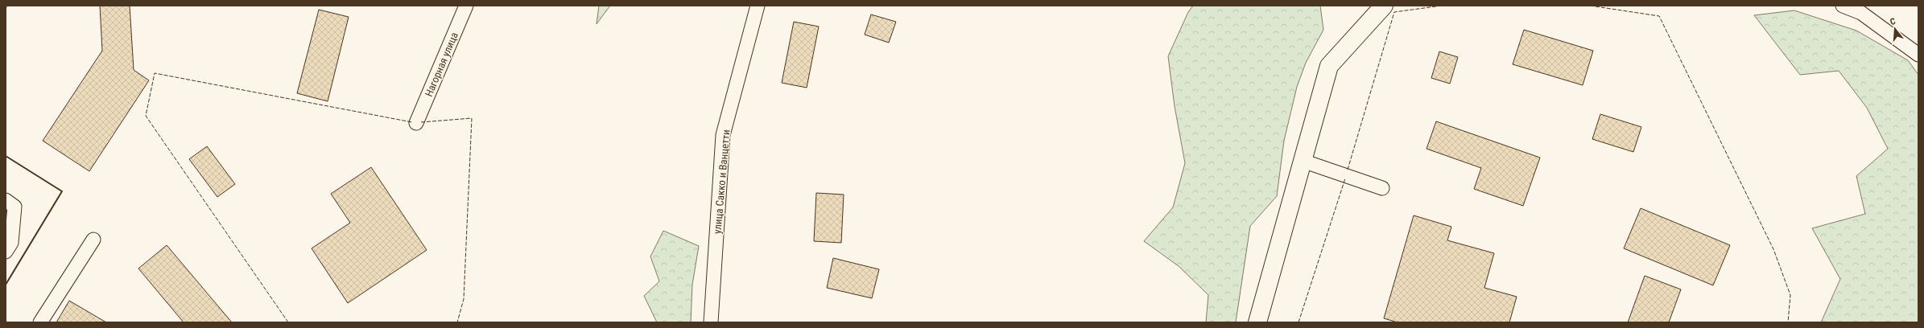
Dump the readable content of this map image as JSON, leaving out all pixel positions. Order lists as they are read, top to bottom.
{
  "streets": {
    "lane": ["Нагорная улица", "улица Сакко и Ванцетти"]
  },
  "north": "top"
}
